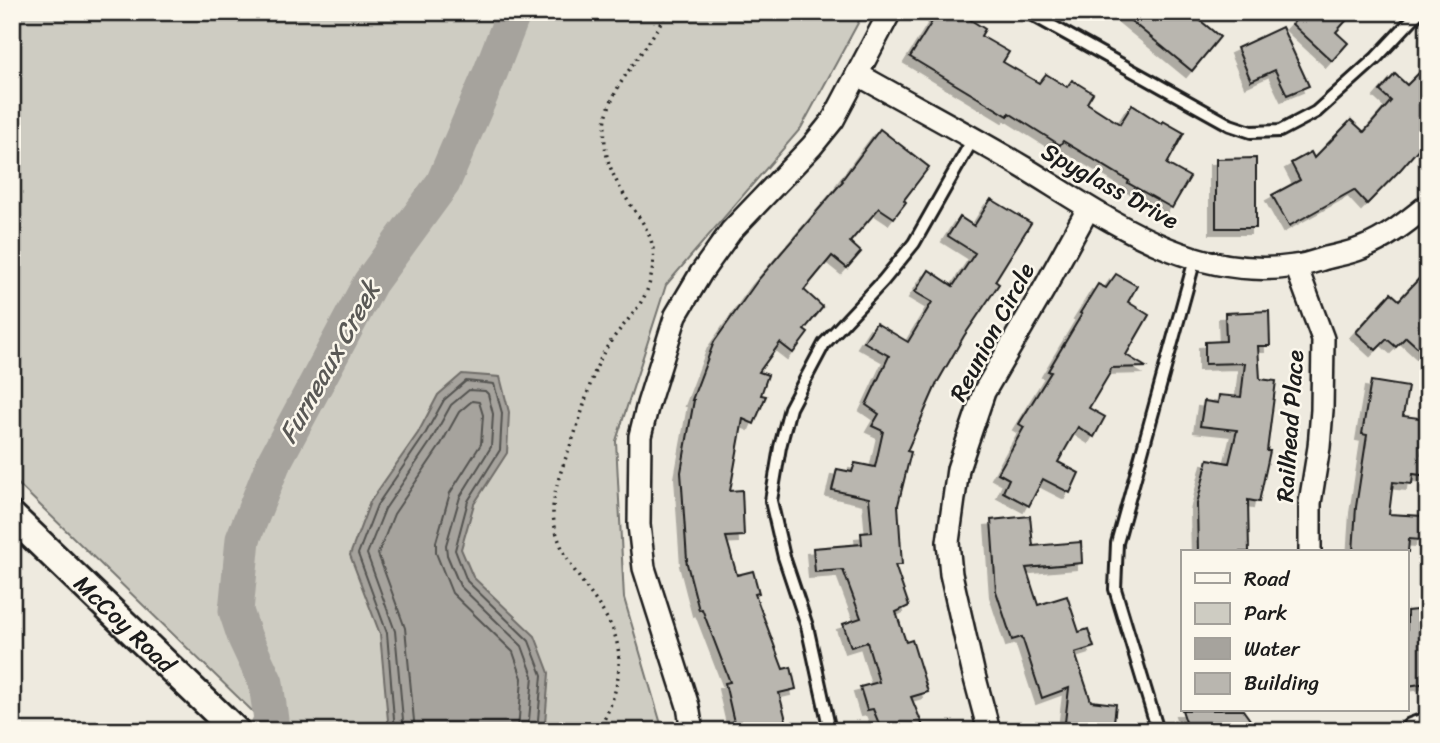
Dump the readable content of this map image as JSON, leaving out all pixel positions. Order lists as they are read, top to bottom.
{
  "streets": {
    "street": [
      "Spyglass Drive",
      "Reunion Circle",
      "Railhead Place",
      "McCoy Road"
    ]
  },
  "crossings": [
    ["Spyglass Drive", "Reunion Circle"],
    ["Spyglass Drive", "Railhead Place"]
  ],
  "water": ["Furneaux Creek"],
  "legend": [
    "Road",
    "Park",
    "Water",
    "Building"
  ]
}
